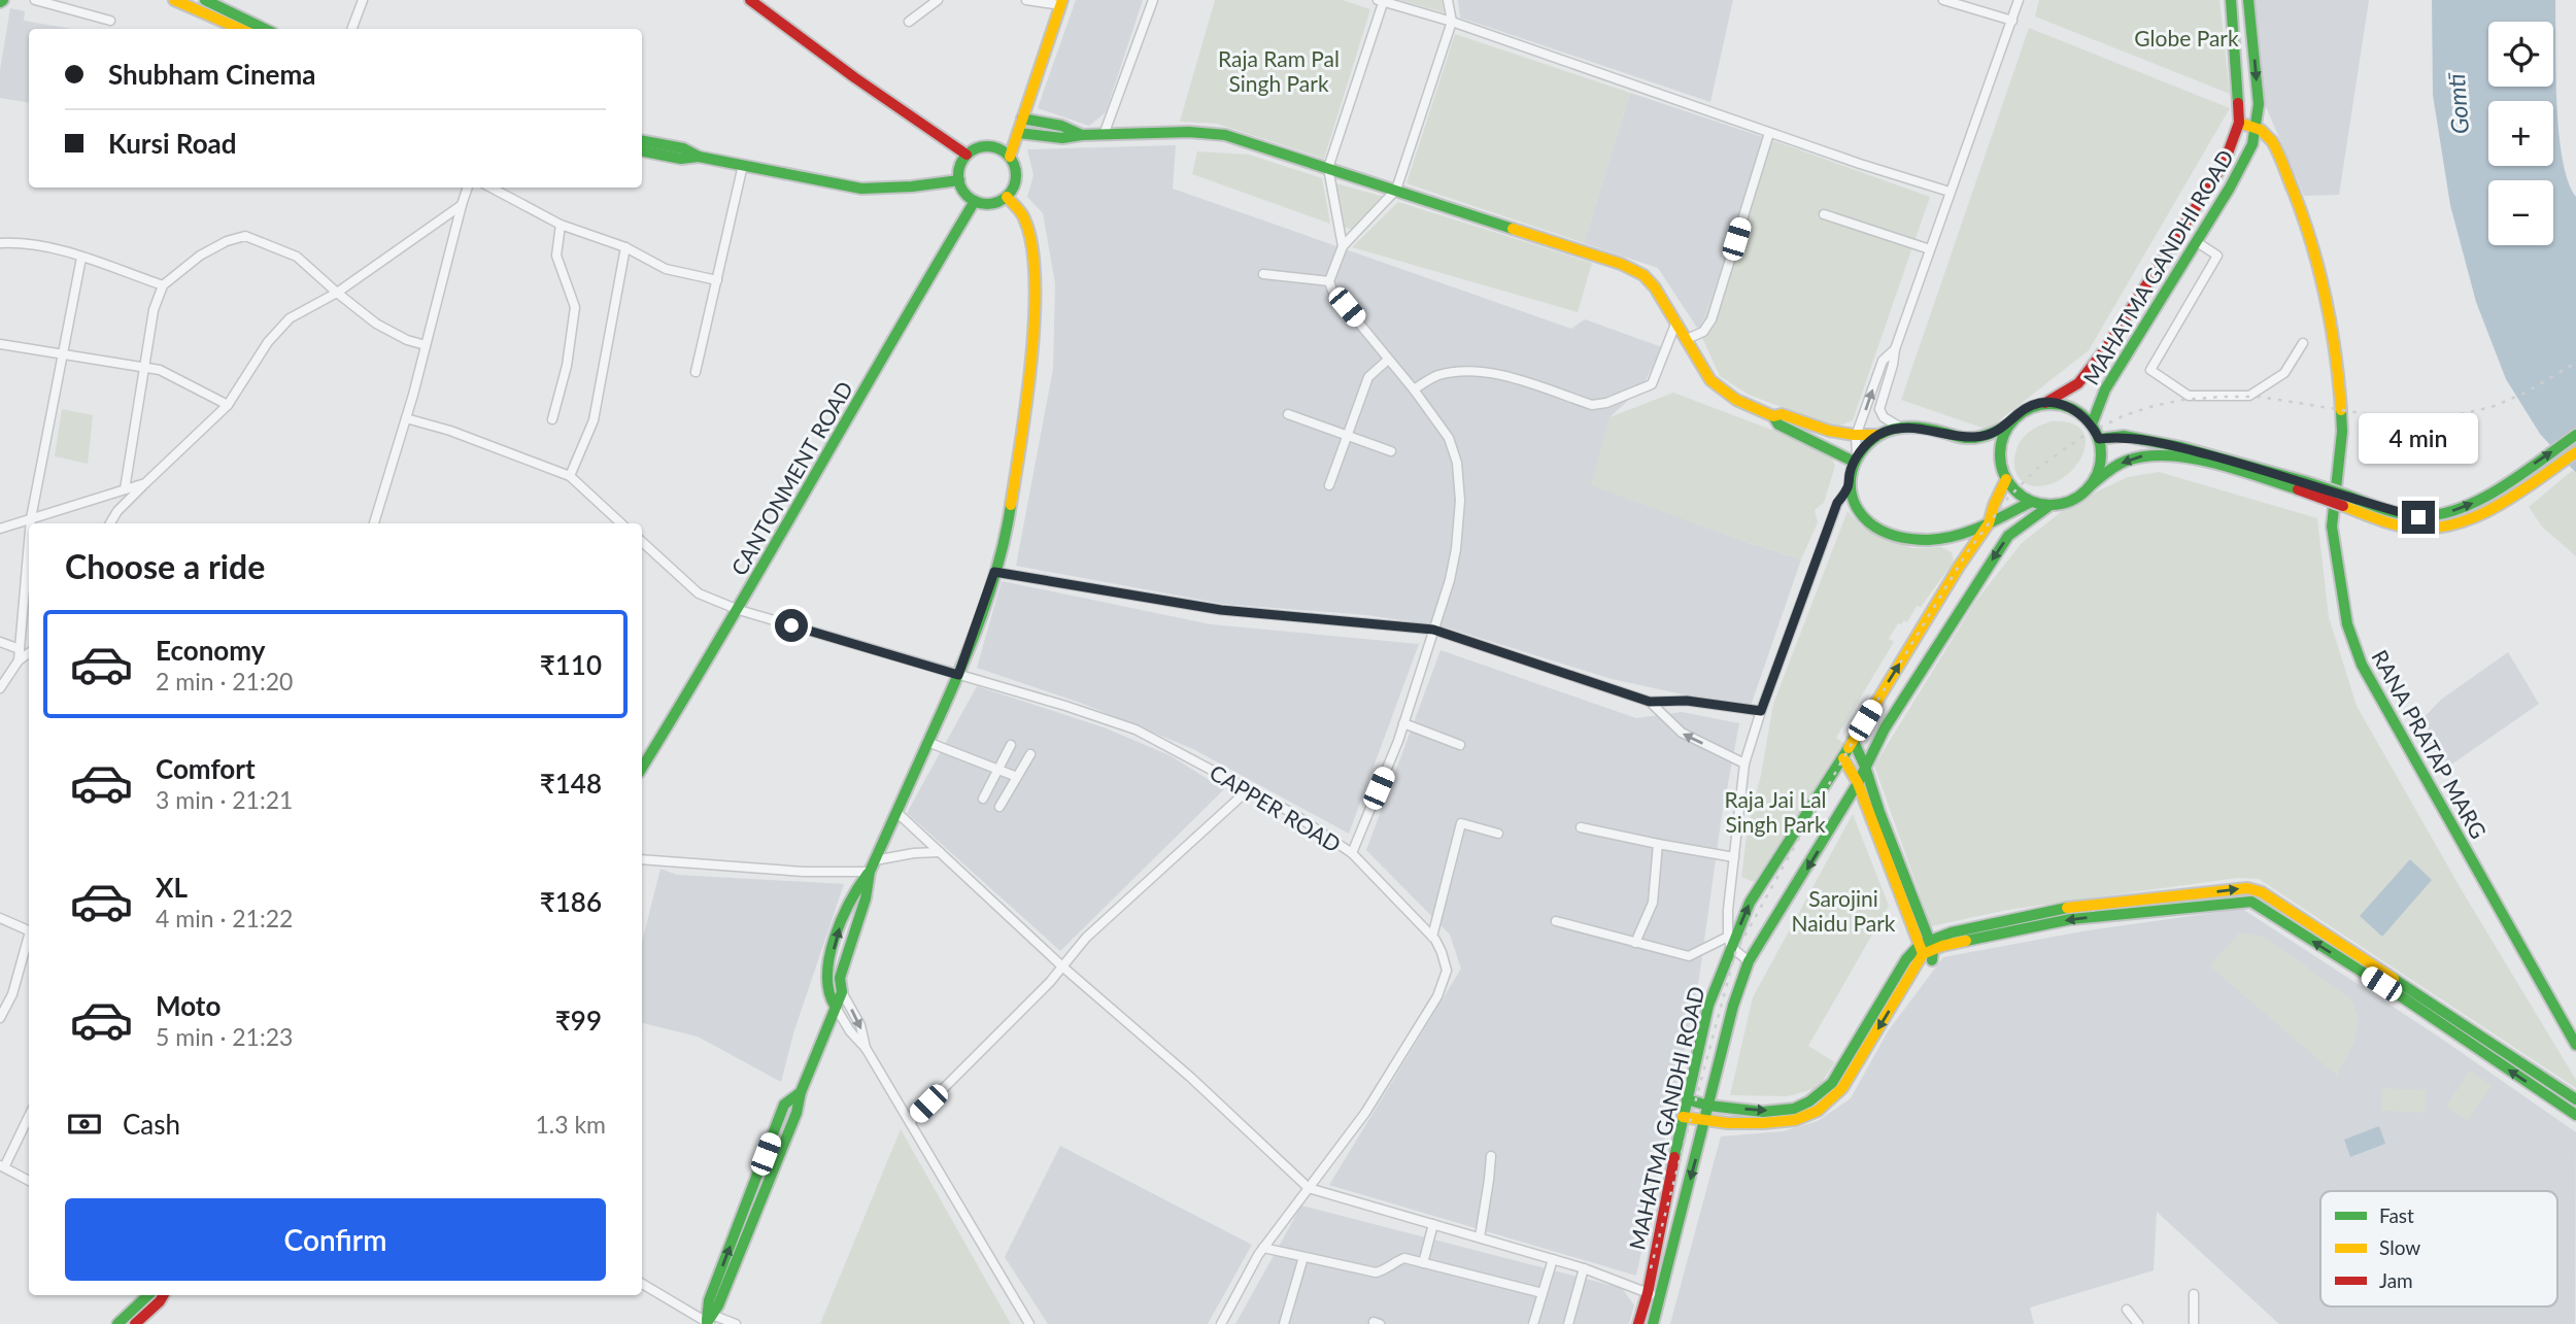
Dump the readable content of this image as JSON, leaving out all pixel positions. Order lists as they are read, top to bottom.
{
  "streets": {
    "street": [
      "MAHATMA GANDHI ROAD",
      "CANTONMENT ROAD",
      "RANA PRATAP MARG",
      "CAPPER ROAD"
    ]
  },
  "crossings": [
    ["MAHATMA GANDHI ROAD", "RANA PRATAP MARG"],
    ["CANTONMENT ROAD", "CAPPER ROAD"]
  ],
  "water": ["Gomtī"],
  "parks": [
    "Globe Park",
    "Raja Ram Pal Singh Park",
    "Raja Jai Lal Singh Park",
    "Sarojini Naidu Park"
  ],
  "legend": ["Fast", "Slow", "Jam"],
  "page": {
    "map_buttons": ["+", "−"],
    "banner": ["Shubham Cinema", "Kursi Road"],
    "bubble": "4 min",
    "heading": "Choose a ride",
    "list": [
      {
        "name": "Economy",
        "note": "2 min · 21:20",
        "value": "₹110"
      },
      {
        "name": "Comfort",
        "note": "3 min · 21:21",
        "value": "₹148"
      },
      {
        "name": "XL",
        "note": "4 min · 21:22",
        "value": "₹186"
      },
      {
        "name": "Moto",
        "note": "5 min · 21:23",
        "value": "₹99"
      }
    ],
    "pay": ["Cash", "1.3 km"],
    "buttons": "Confirm"
  }
}
